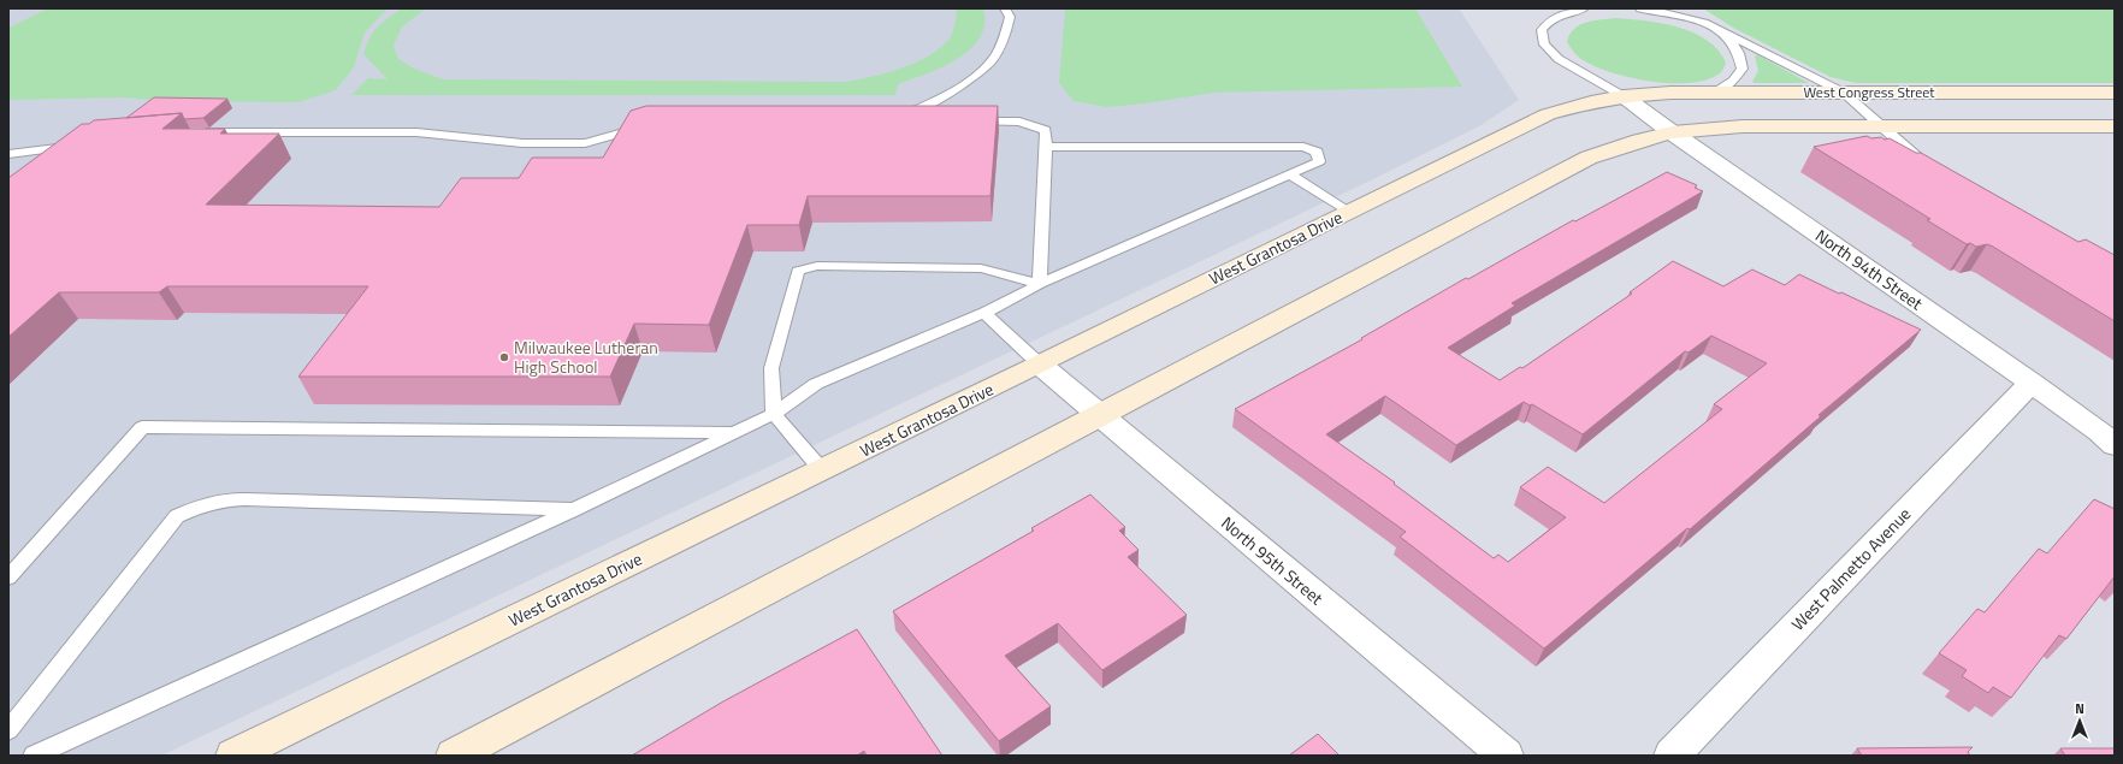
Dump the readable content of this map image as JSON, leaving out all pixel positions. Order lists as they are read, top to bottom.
{
  "streets": {
    "street": [
      "West Congress Street",
      "West Grantosa Drive",
      "North 94th Street",
      "North 95th Street",
      "West Palmetto Avenue"
    ]
  },
  "crossings": [
    ["West Congress Street", "West Grantosa Drive"],
    ["West Congress Street", "North 94th Street"],
    ["West Grantosa Drive", "North 94th Street"],
    ["West Grantosa Drive", "North 95th Street"],
    ["North 94th Street", "West Palmetto Avenue"]
  ],
  "places": ["Milwaukee Lutheran High School"],
  "north": "top"
}
